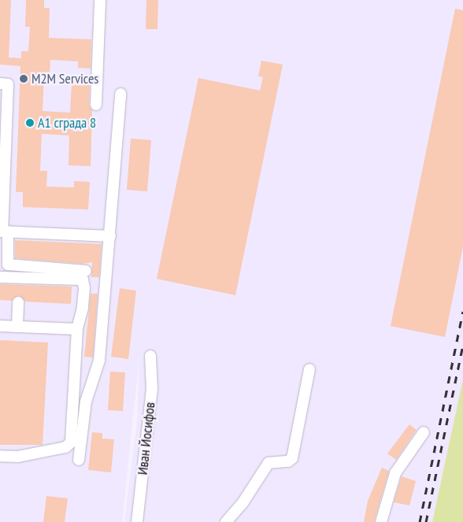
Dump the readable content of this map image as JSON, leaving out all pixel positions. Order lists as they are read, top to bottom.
{
  "streets": {
    "street": ["Иван Йосифов"]
  },
  "places": ["M2M Services", "А1 сграда 8"]
}
